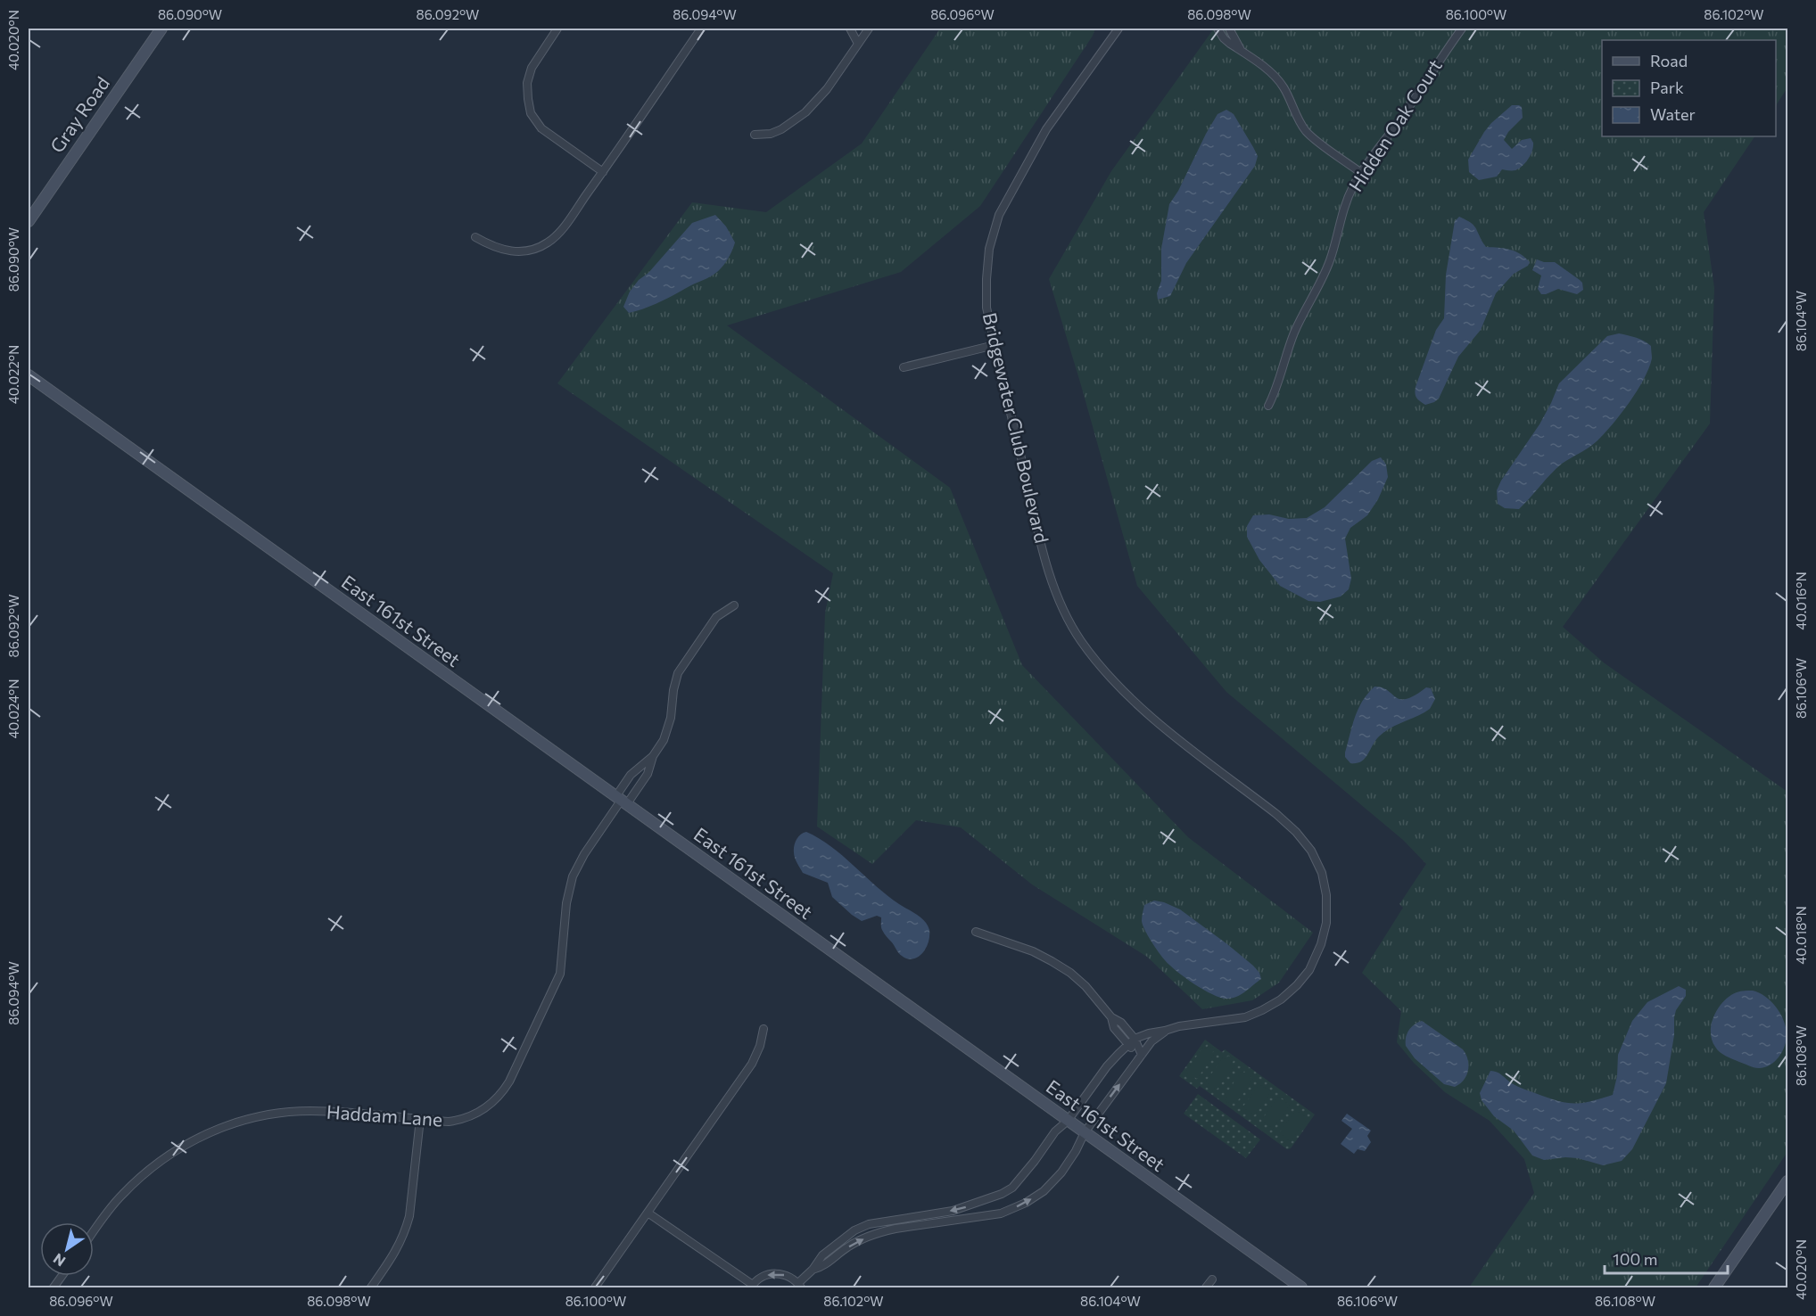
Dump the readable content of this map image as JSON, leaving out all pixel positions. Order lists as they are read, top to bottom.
{
  "streets": {
    "street": [
      "Gray Road",
      "Hidden Oak Court",
      "Bridgewater Club Boulevard",
      "East 161st Street",
      "Haddam Lane"
    ]
  },
  "crossings": [
    ["Bridgewater Club Boulevard", "East 161st Street"],
    ["East 161st Street", "Haddam Lane"]
  ],
  "legend": ["Road", "Park", "Water"],
  "scale_bar": "100 m",
  "north": "bottom left",
  "coordinates": [
    "86.090°W",
    "86.092°W",
    "86.094°W",
    "86.096°W",
    "86.098°W",
    "86.100°W",
    "86.102°W",
    "40.020°N",
    "86.104°W",
    "40.022°N",
    "40.016°N",
    "86.106°W",
    "40.024°N",
    "40.018°N",
    "86.108°W"
  ]
}
